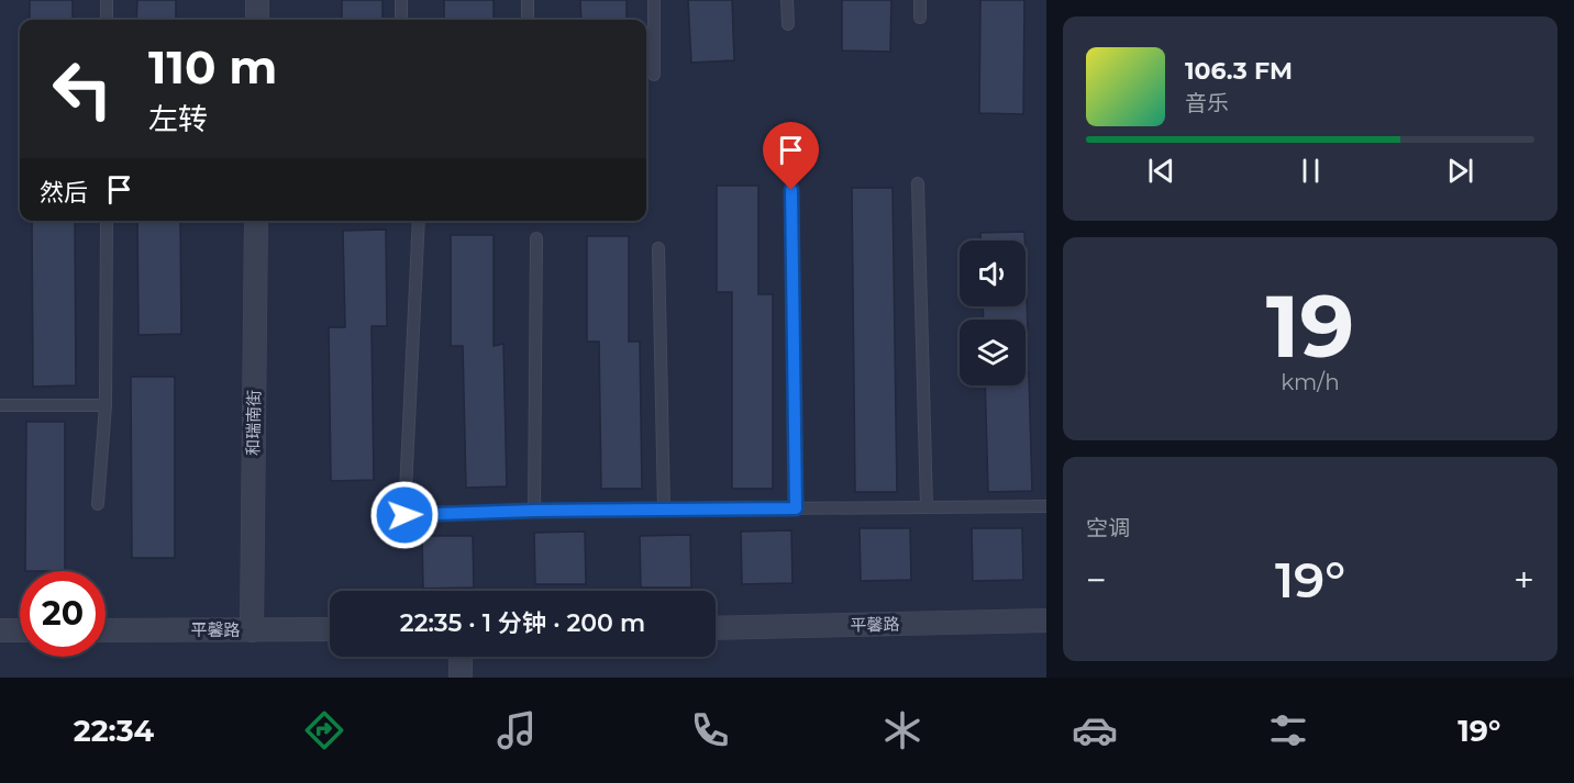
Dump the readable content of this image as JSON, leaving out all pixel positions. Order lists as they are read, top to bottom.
{
  "streets": {
    "street": ["和瑞南街", "平馨路"]
  },
  "crossings": [
    ["和瑞南街", "平馨路"]
  ],
  "page": {
    "turn": ["110 m", "左转"],
    "song": ["106.3 FM", "音乐"],
    "then": "然后",
    "tile": [
      ["19", "km/h"],
      "空调"
    ],
    "heat": ["−", "19°", "+"],
    "limit": "20",
    "trip": "22:35 · 1 分钟 · 200 m",
    "tabs": ["22:34", "19°"]
  }
}
